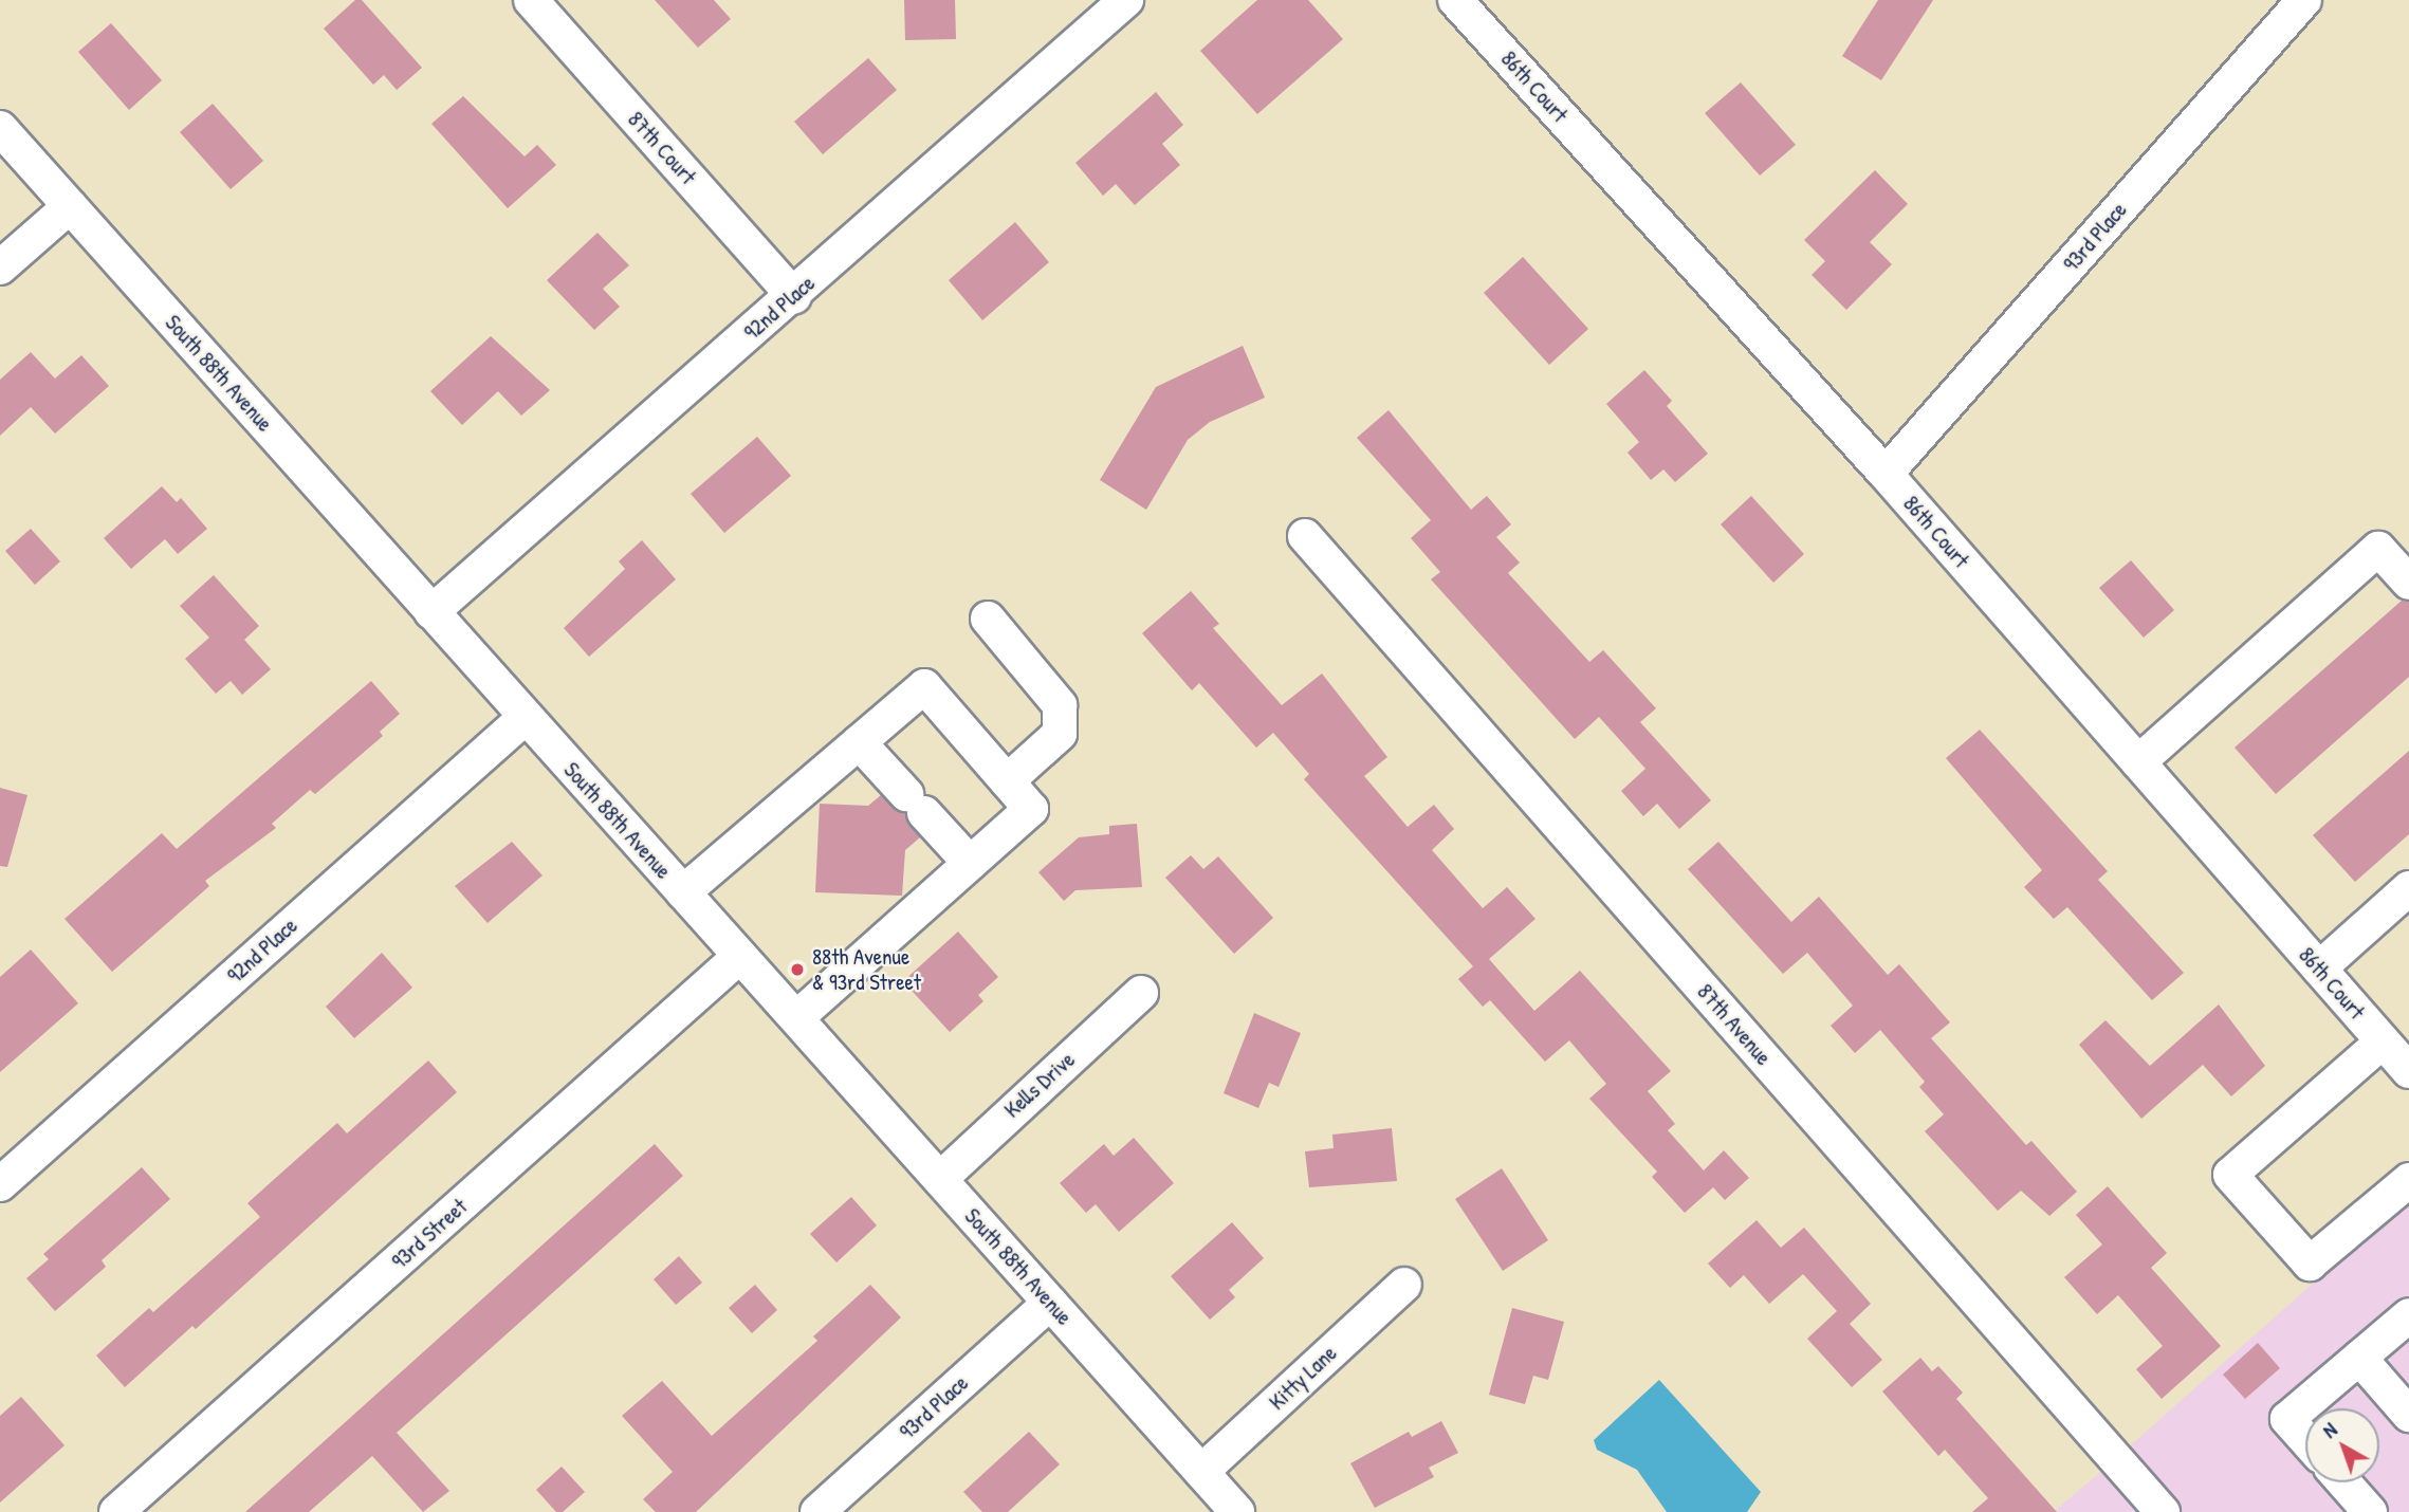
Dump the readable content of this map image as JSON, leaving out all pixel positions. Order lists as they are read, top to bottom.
{
  "streets": {
    "street": [
      "86th Court",
      "87th Court",
      "93rd Place",
      "92nd Place",
      "South 88th Avenue",
      "87th Avenue",
      "Kells Drive",
      "93rd Street",
      "Kitty Lane"
    ]
  },
  "crossings": [
    ["86th Court", "93rd Place"],
    ["87th Court", "92nd Place"],
    ["93rd Place", "South 88th Avenue"],
    ["92nd Place", "South 88th Avenue"],
    ["South 88th Avenue", "Kells Drive"],
    ["South 88th Avenue", "93rd Street"],
    ["South 88th Avenue", "Kitty Lane"]
  ],
  "places": ["88th Avenue & 93rd Street"],
  "north": "top left"
}
